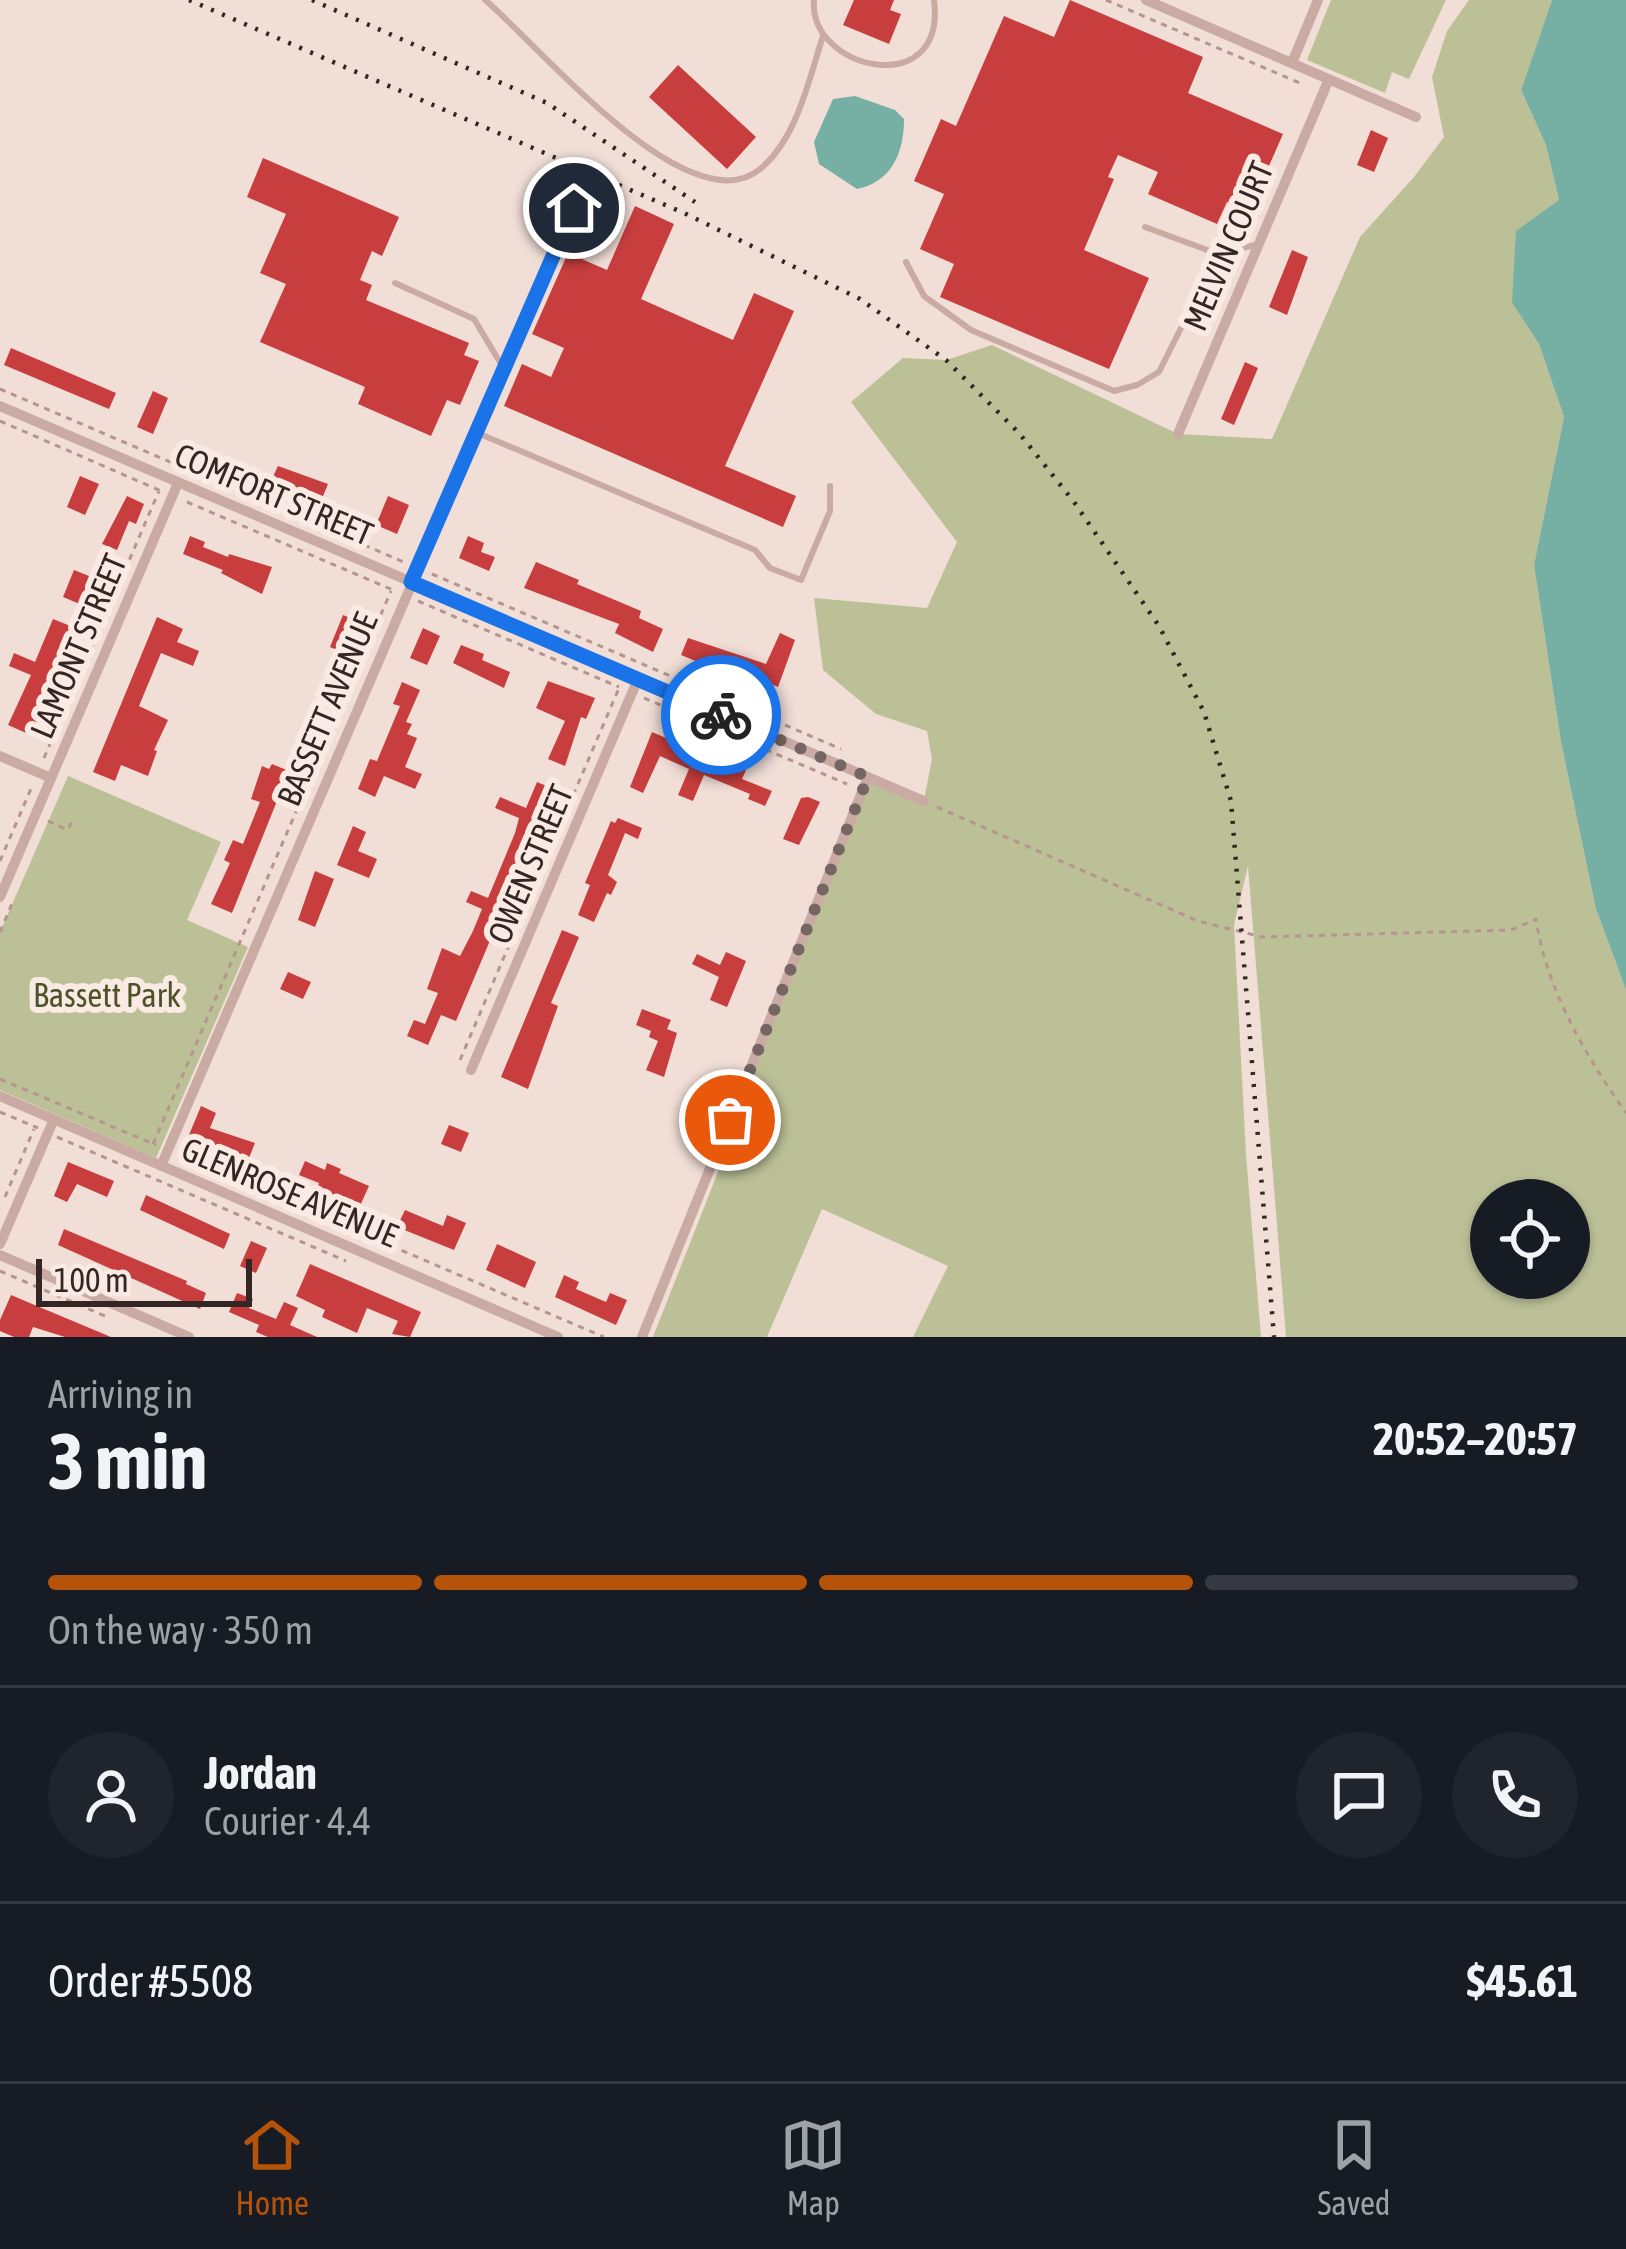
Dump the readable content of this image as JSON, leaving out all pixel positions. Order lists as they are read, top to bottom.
{
  "streets": {
    "street": [
      "MELVIN COURT",
      "COMFORT STREET",
      "LAMONT STREET",
      "BASSETT AVENUE",
      "OWEN STREET",
      "GLENROSE AVENUE"
    ]
  },
  "crossings": [
    ["COMFORT STREET", "LAMONT STREET"],
    ["COMFORT STREET", "BASSETT AVENUE"],
    ["COMFORT STREET", "OWEN STREET"],
    ["BASSETT AVENUE", "GLENROSE AVENUE"]
  ],
  "parks": ["Bassett Park"],
  "scale_bar": "100 m",
  "page": {
    "scale": "100 m",
    "heading": ["3 min", "Arriving in", "20:52–20:57"],
    "panel": [
      "Jordan",
      "Courier · 4.4",
      "Order #5508",
      "$45.61"
    ],
    "bar": "On the way · 350 m",
    "tabs": ["Home", "Map", "Saved"]
  }
}
